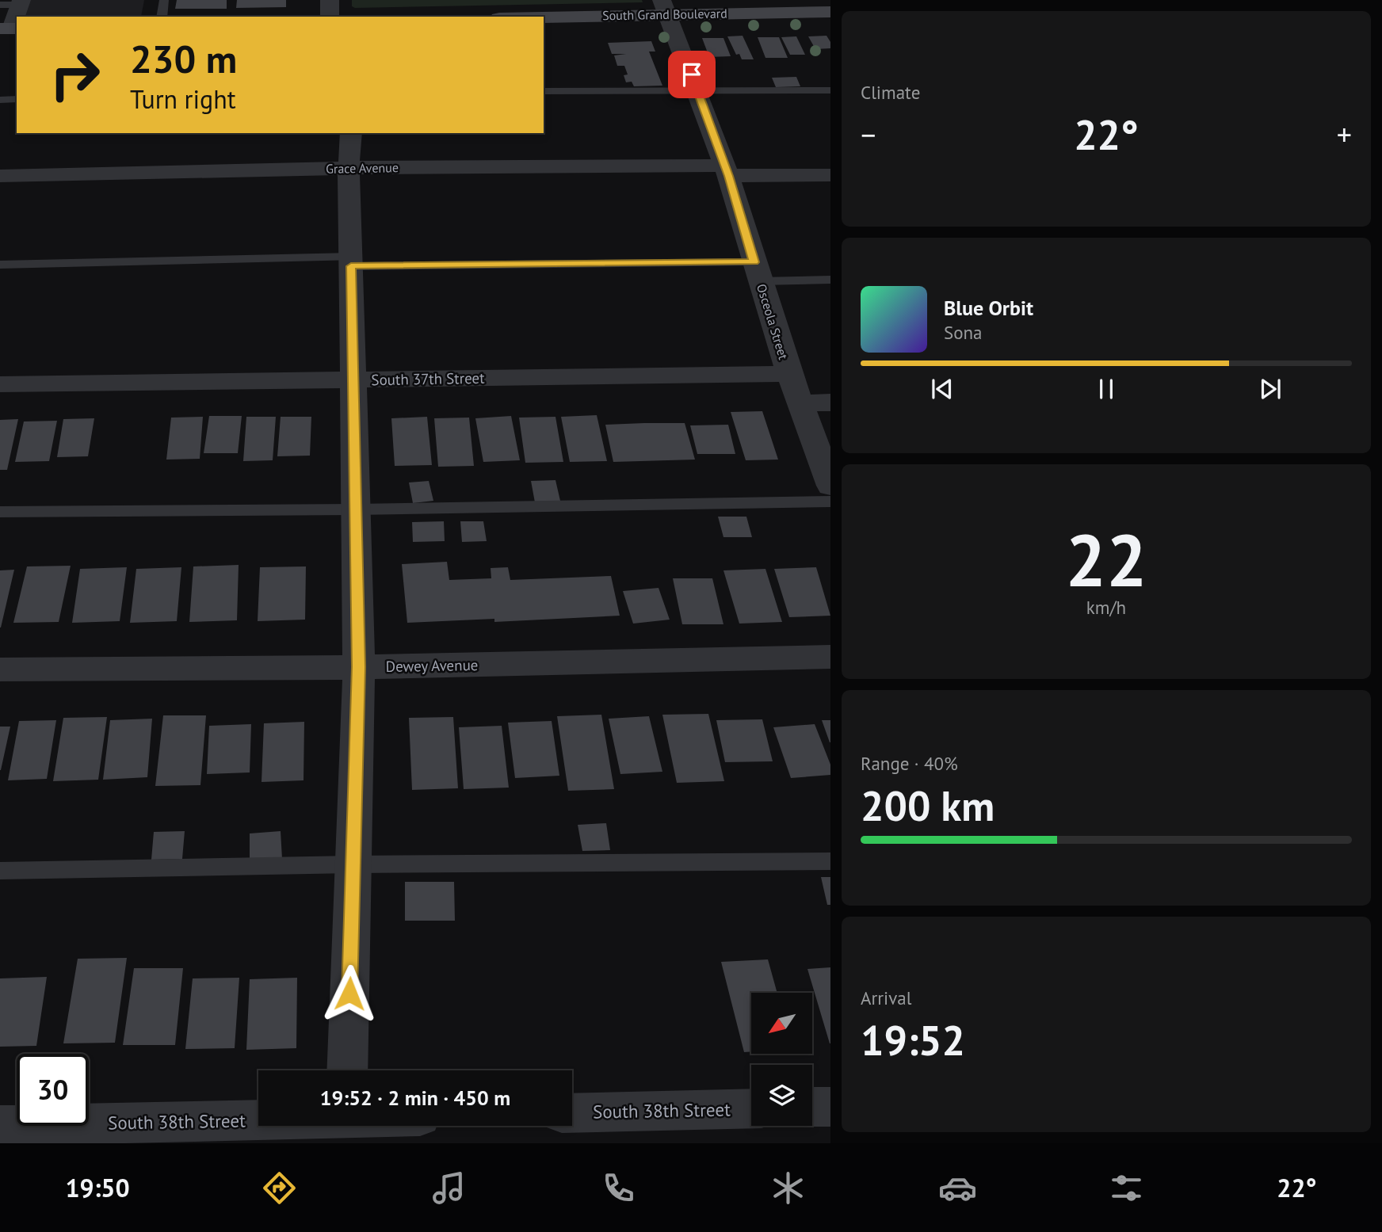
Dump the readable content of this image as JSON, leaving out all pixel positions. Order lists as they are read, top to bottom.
{
  "streets": {
    "main road": ["South Grand Boulevard"],
    "street": [
      "Grace Avenue",
      "Osceola Street",
      "South 37th Street",
      "Dewey Avenue",
      "South 38th Street"
    ]
  },
  "crossings": [
    ["South Grand Boulevard", "Osceola Street"],
    ["Grace Avenue", "Osceola Street"],
    ["Osceola Street", "South 37th Street"]
  ],
  "north": "bottom left",
  "page": {
    "tile": [
      "Climate",
      ["22", "km/h"],
      ["Range · 40%", "200 km"],
      ["Arrival", "19:52"]
    ],
    "turn": ["230 m", "Turn right"],
    "heat": ["−", "22°", "+"],
    "song": ["Blue Orbit", "Sona"],
    "limit": "30",
    "trip": "19:52 · 2 min · 450 m",
    "tabs": ["19:50", "22°"]
  }
}
